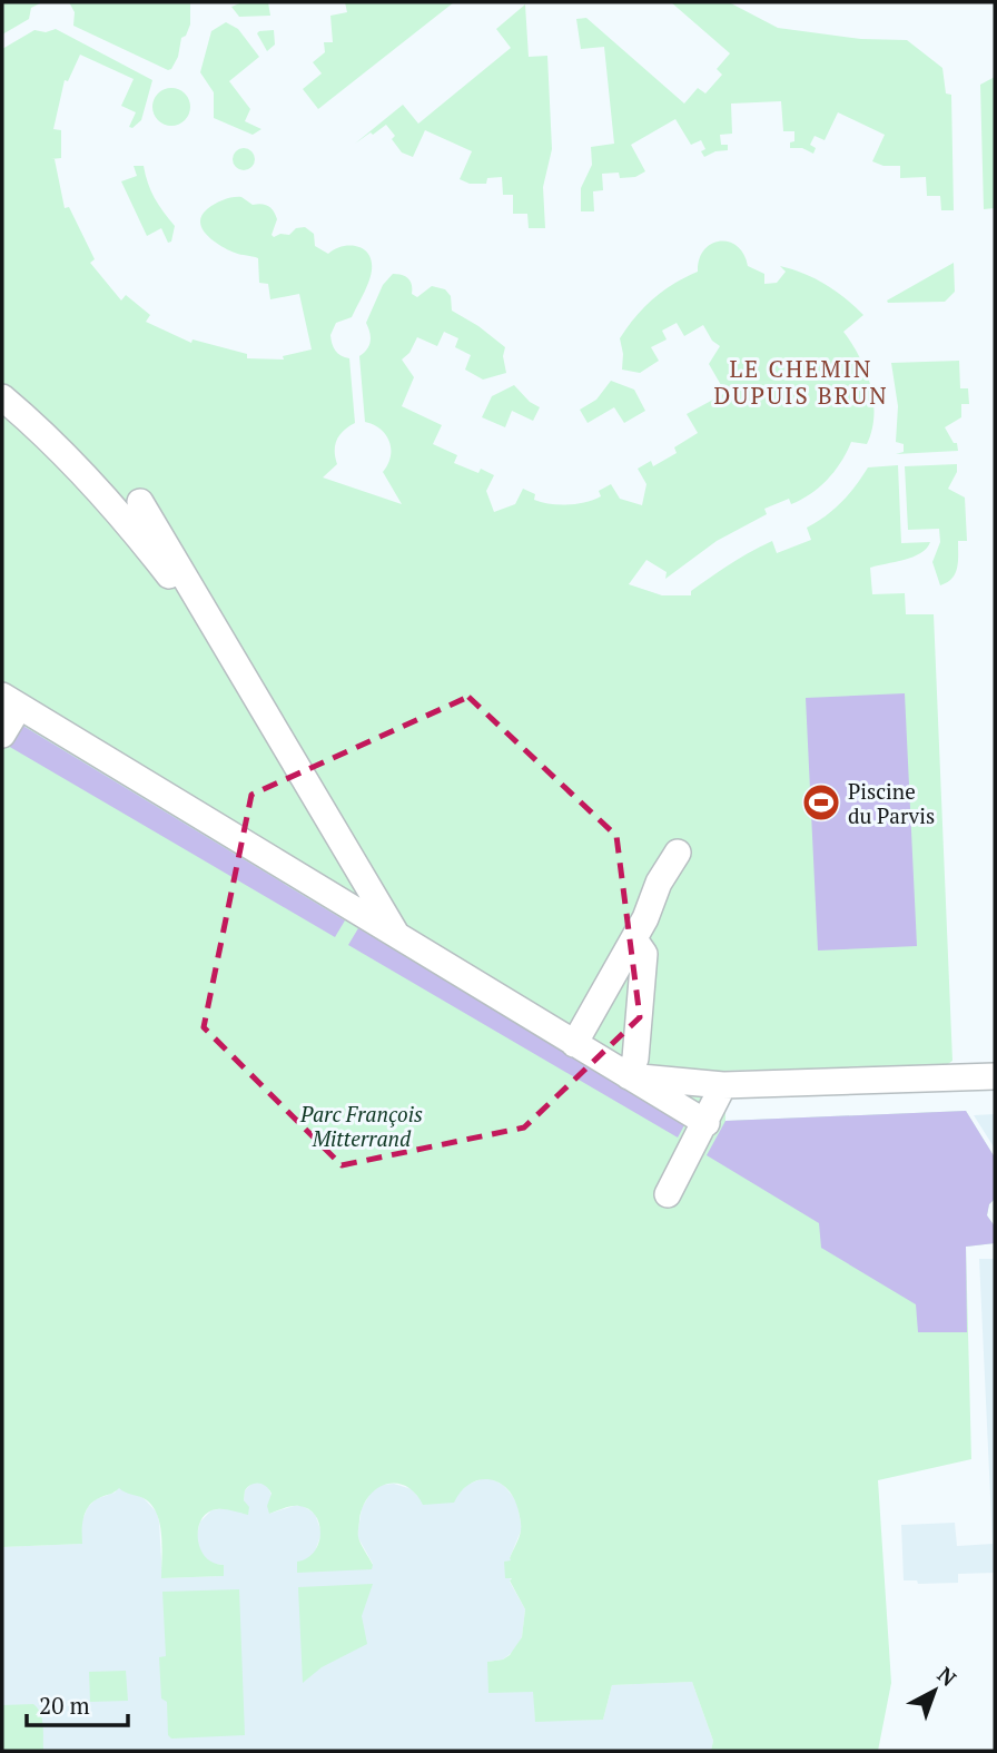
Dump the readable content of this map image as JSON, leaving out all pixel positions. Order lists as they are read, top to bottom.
{
  "districts": ["LE CHEMIN DUPUIS BRUN"],
  "parks": ["Parc François Mitterrand"],
  "places": {
    "sports": ["Piscine du Parvis"]
  },
  "scale_bar": "20 m",
  "north": "top right"
}
